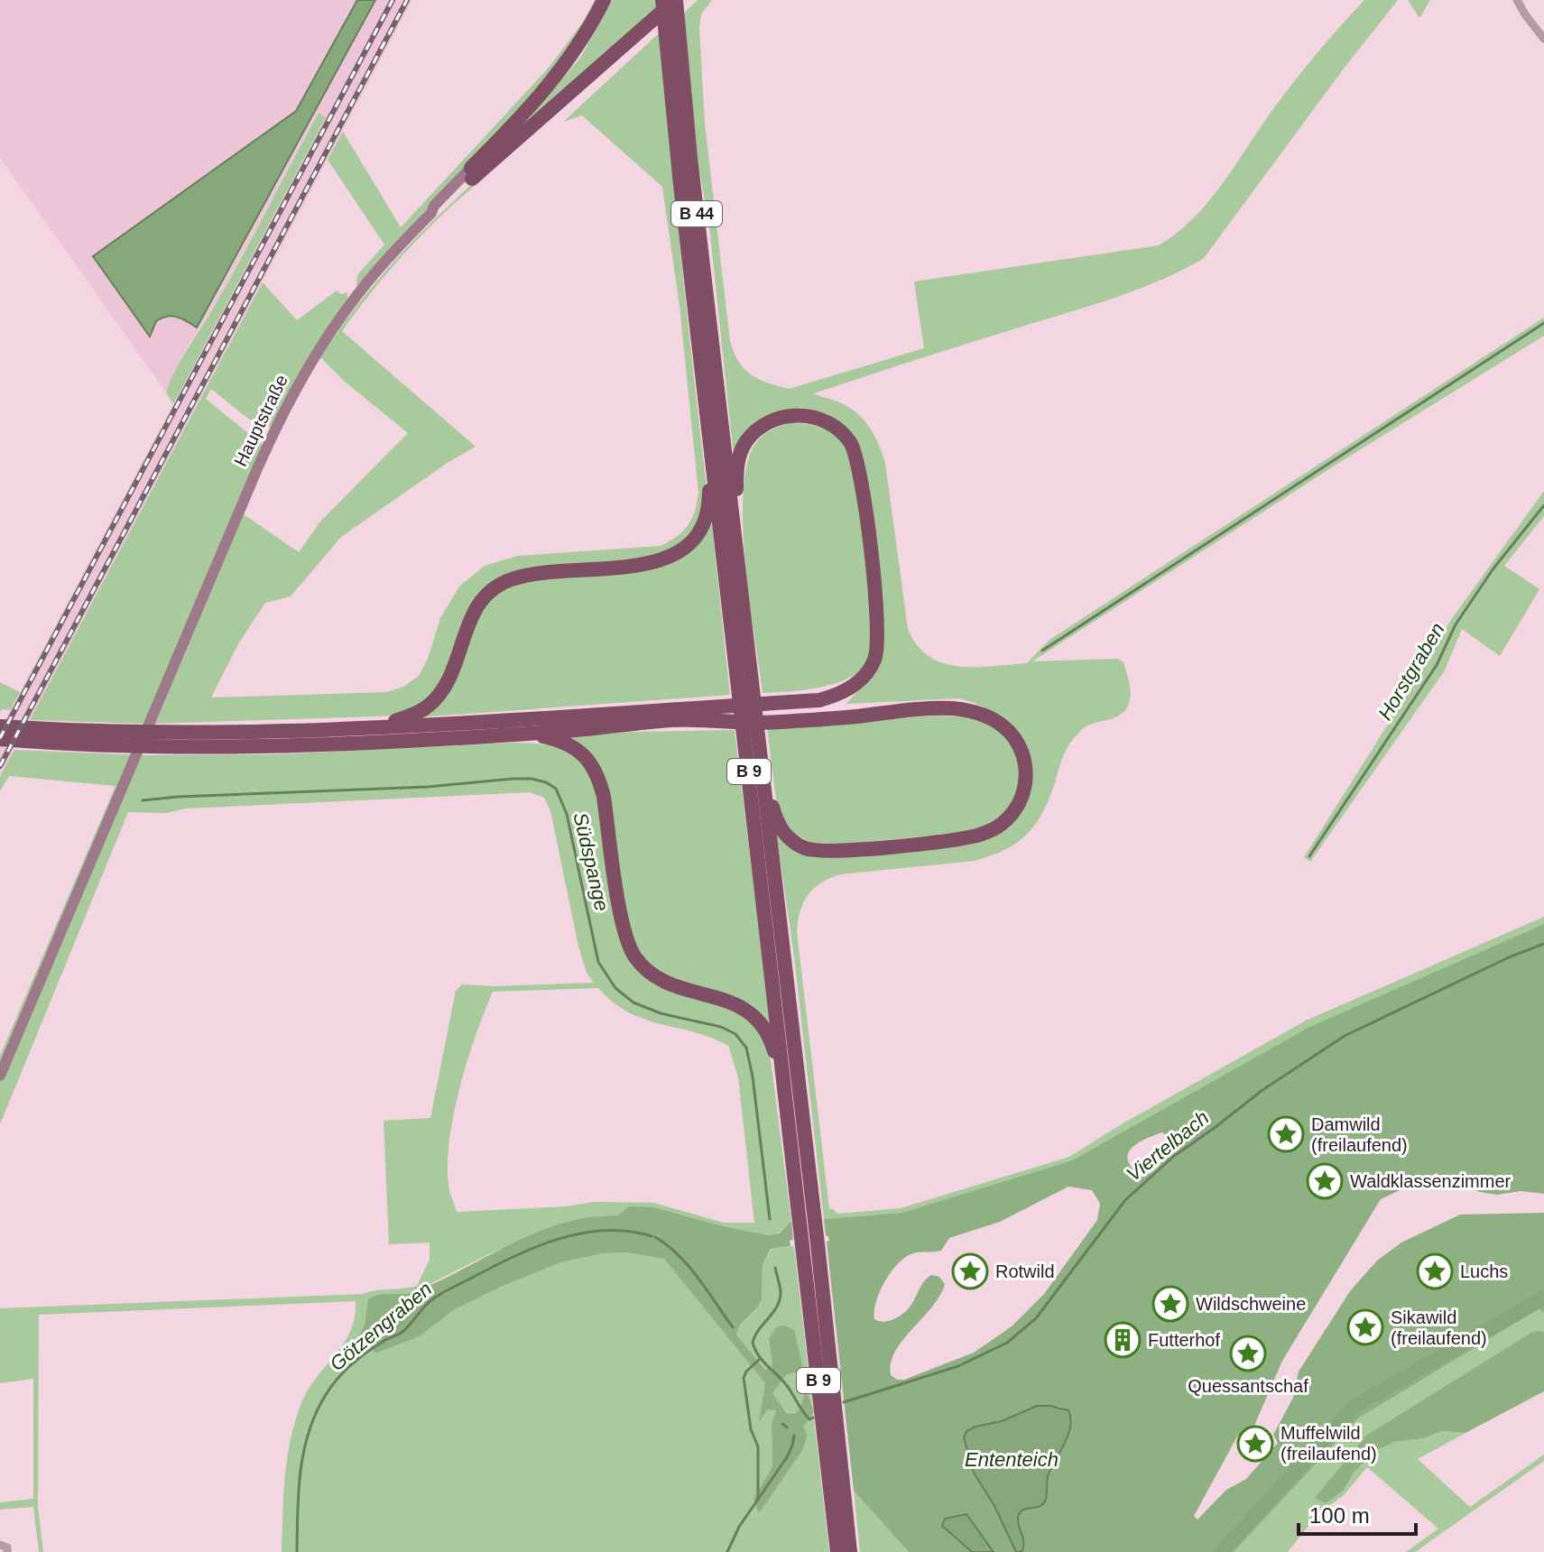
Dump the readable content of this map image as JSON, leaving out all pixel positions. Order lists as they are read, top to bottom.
{
  "streets": {
    "highway": ["B 44", "B 9"],
    "main road": ["Hauptstraße"]
  },
  "crossings": [
    ["B 44", "B 9"]
  ],
  "water": [
    "Horstgraben",
    "Südspange",
    "Viertelbach",
    "Götzengraben",
    "Ententeich"
  ],
  "places": {
    "place": [
      "Damwild (freilaufend)",
      "Waldklassenzimmer",
      "Rotwild",
      "Luchs",
      "Wildschweine",
      "Sikawild (freilaufend)",
      "Quessantschaf",
      "Muffelwild (freilaufend)"
    ],
    "building": ["Futterhof"]
  },
  "scale_bar": "100 m"
}
